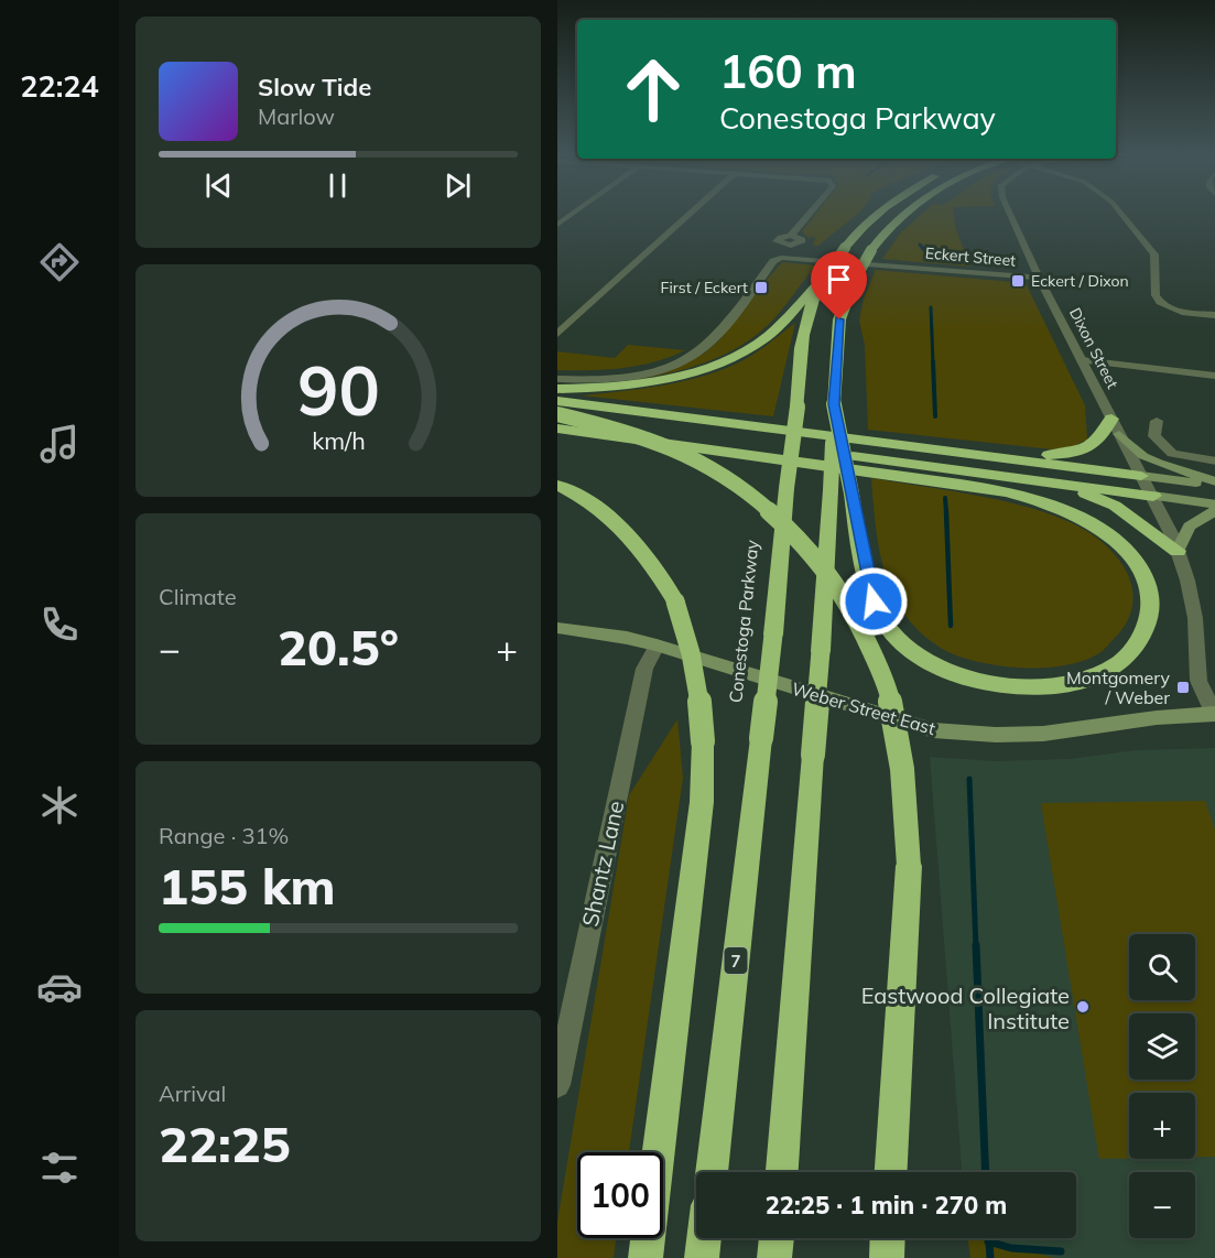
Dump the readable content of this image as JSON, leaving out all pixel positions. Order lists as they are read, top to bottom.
{
  "streets": {
    "highway": ["Conestoga Parkway", "7"],
    "main road": ["Weber Street East"],
    "street": ["Eckert Street", "Dixon Street", "Shantz Lane"]
  },
  "crossings": [
    ["Eckert Street", "Dixon Street"],
    ["Dixon Street", "Weber Street East"],
    ["Weber Street East", "Shantz Lane"]
  ],
  "places": {
    "transit": ["Eckert / Dixon", "First / Eckert", "Montgomery / Weber"],
    "other": ["Eastwood Collegiate Institute"]
  },
  "page": {
    "tabs": "22:24",
    "turn": ["160 m", "Conestoga Parkway"],
    "song": ["Slow Tide", "Marlow"],
    "tile": [
      "Climate",
      ["Range · 31%", "155 km"],
      ["Arrival", "22:25"]
    ],
    "heat": ["−", "20.5°", "+"],
    "map_buttons": ["+", "−"],
    "limit": "100",
    "trip": "22:25 · 1 min · 270 m",
    "gauge": ["90", "km/h"]
  }
}
